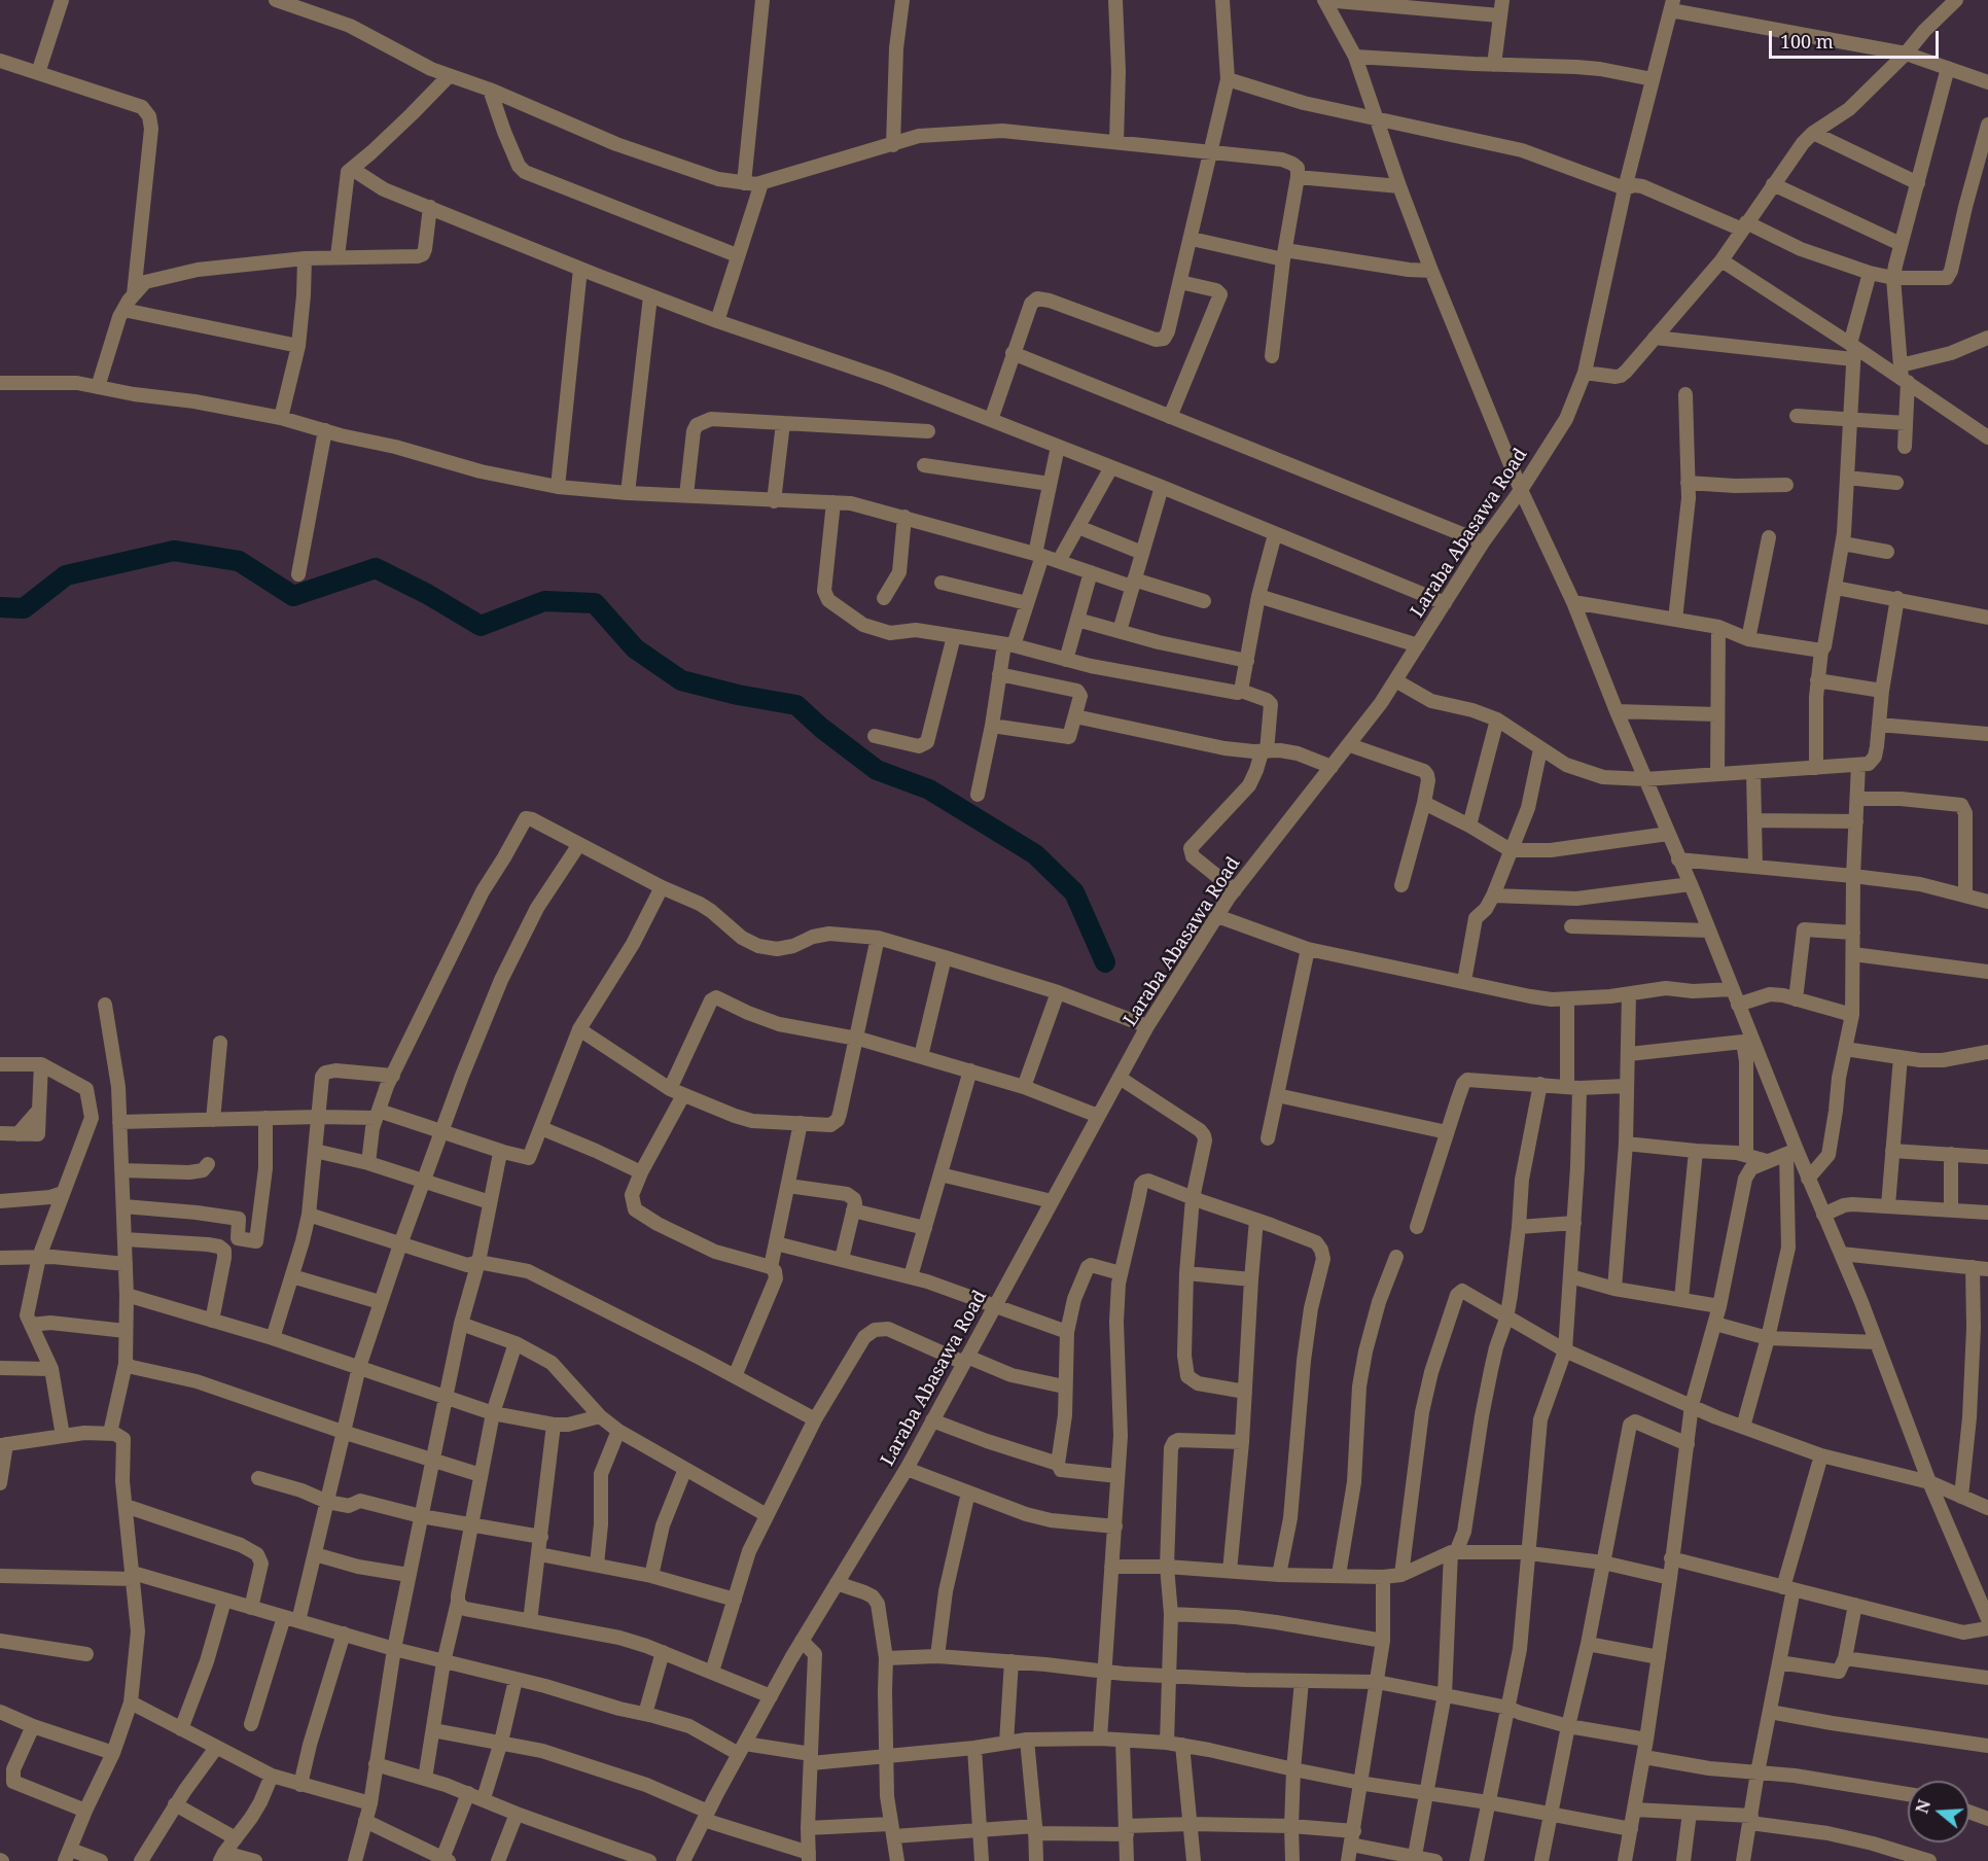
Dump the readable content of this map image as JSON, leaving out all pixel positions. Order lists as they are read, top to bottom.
{
  "streets": {
    "street": ["Laraba Abasawa Road"]
  },
  "scale_bar": "100 m",
  "north": "left"
}
